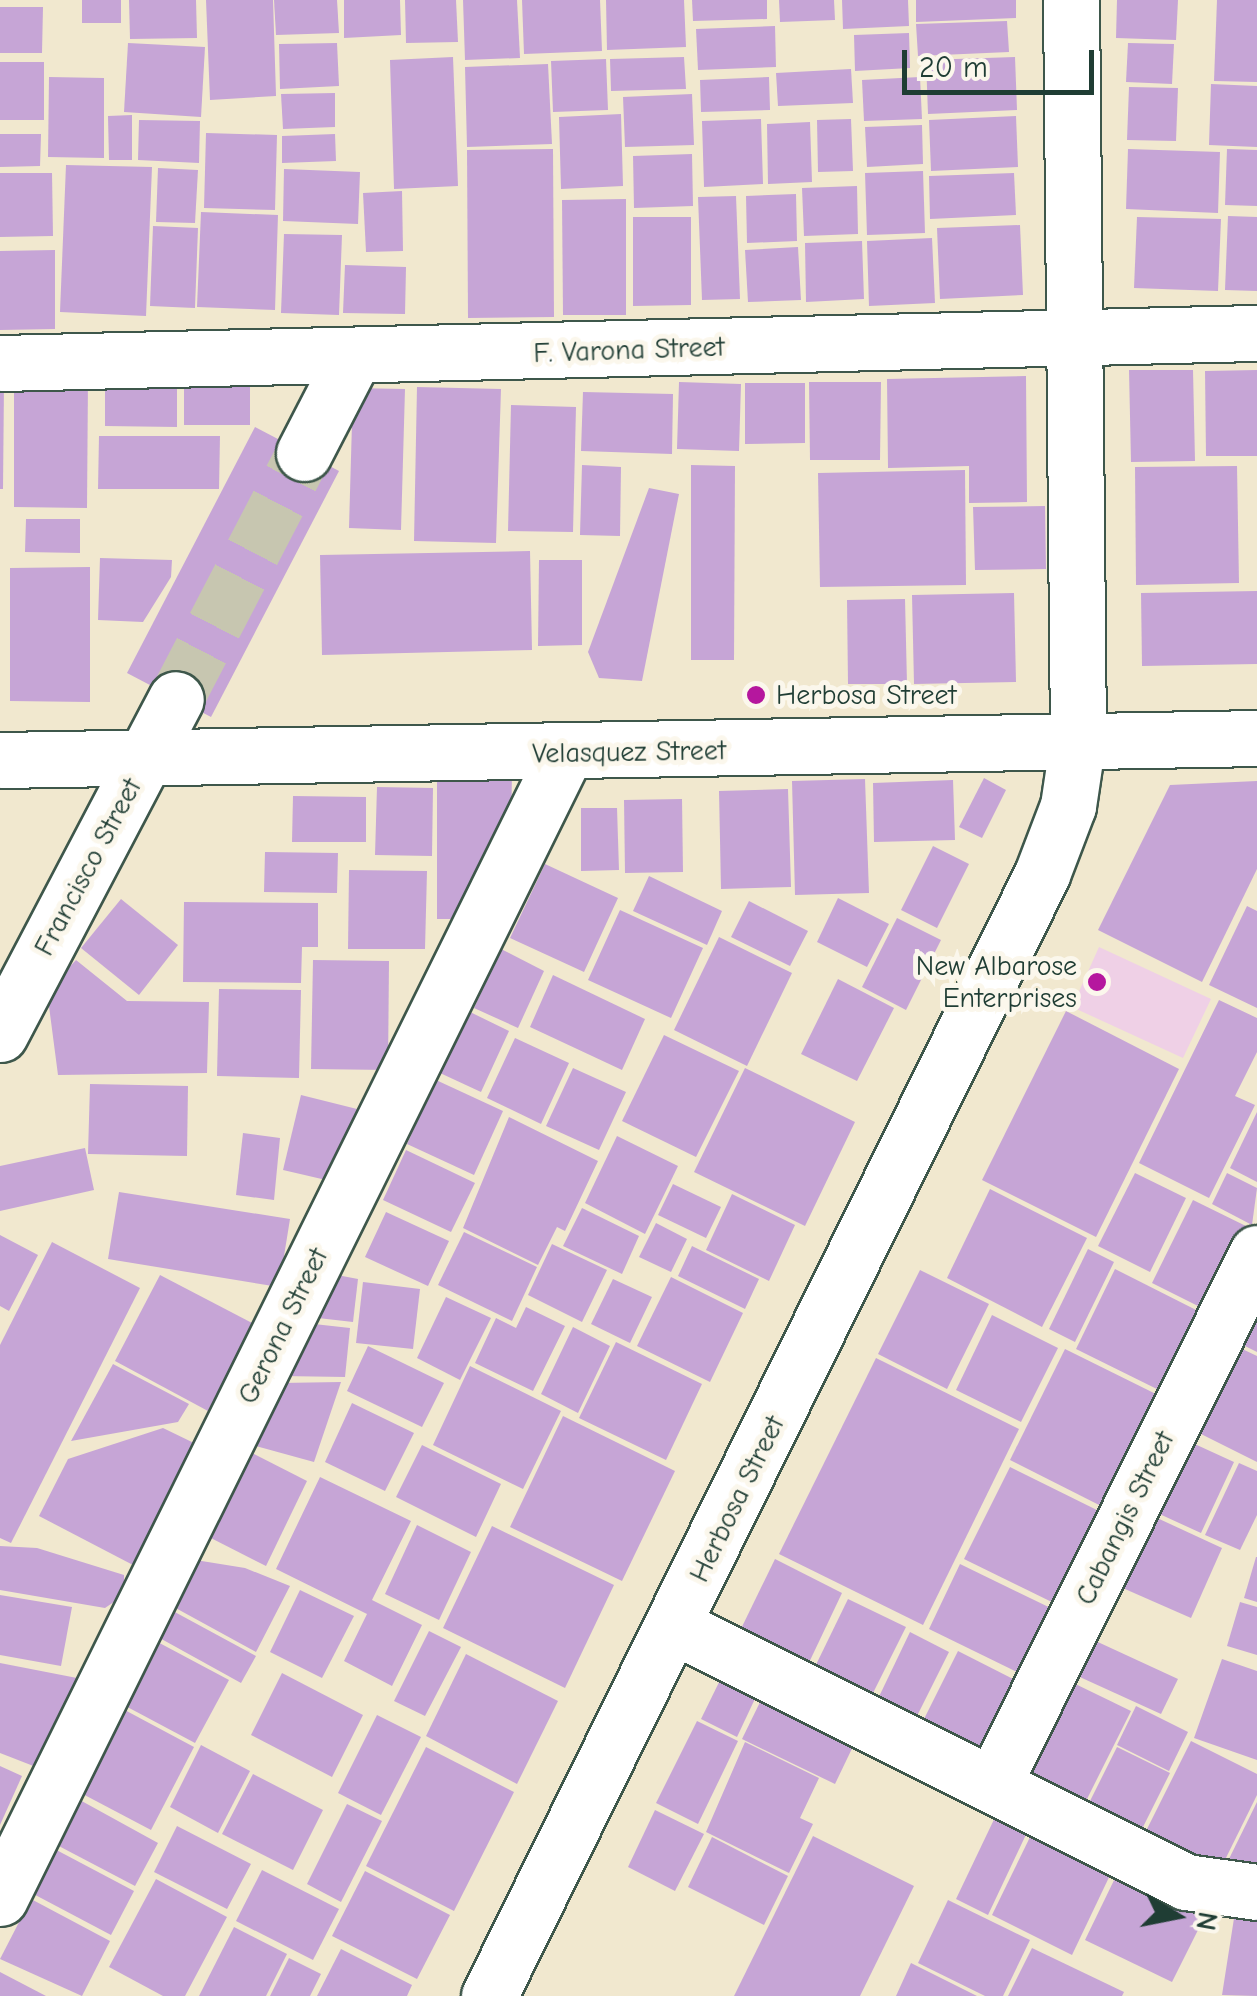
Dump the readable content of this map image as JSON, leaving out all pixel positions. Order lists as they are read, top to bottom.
{
  "streets": {
    "street": [
      "F. Varona Street",
      "Velasquez Street",
      "Francisco Street",
      "Gerona Street",
      "Herbosa Street",
      "Cabangis Street"
    ]
  },
  "crossings": [
    ["F. Varona Street", "Herbosa Street"],
    ["Velasquez Street", "Francisco Street"],
    ["Velasquez Street", "Gerona Street"],
    ["Velasquez Street", "Herbosa Street"]
  ],
  "places": ["Herbosa Street", "New Albarose Enterprises"],
  "scale_bar": "20 m",
  "north": "right"
}
